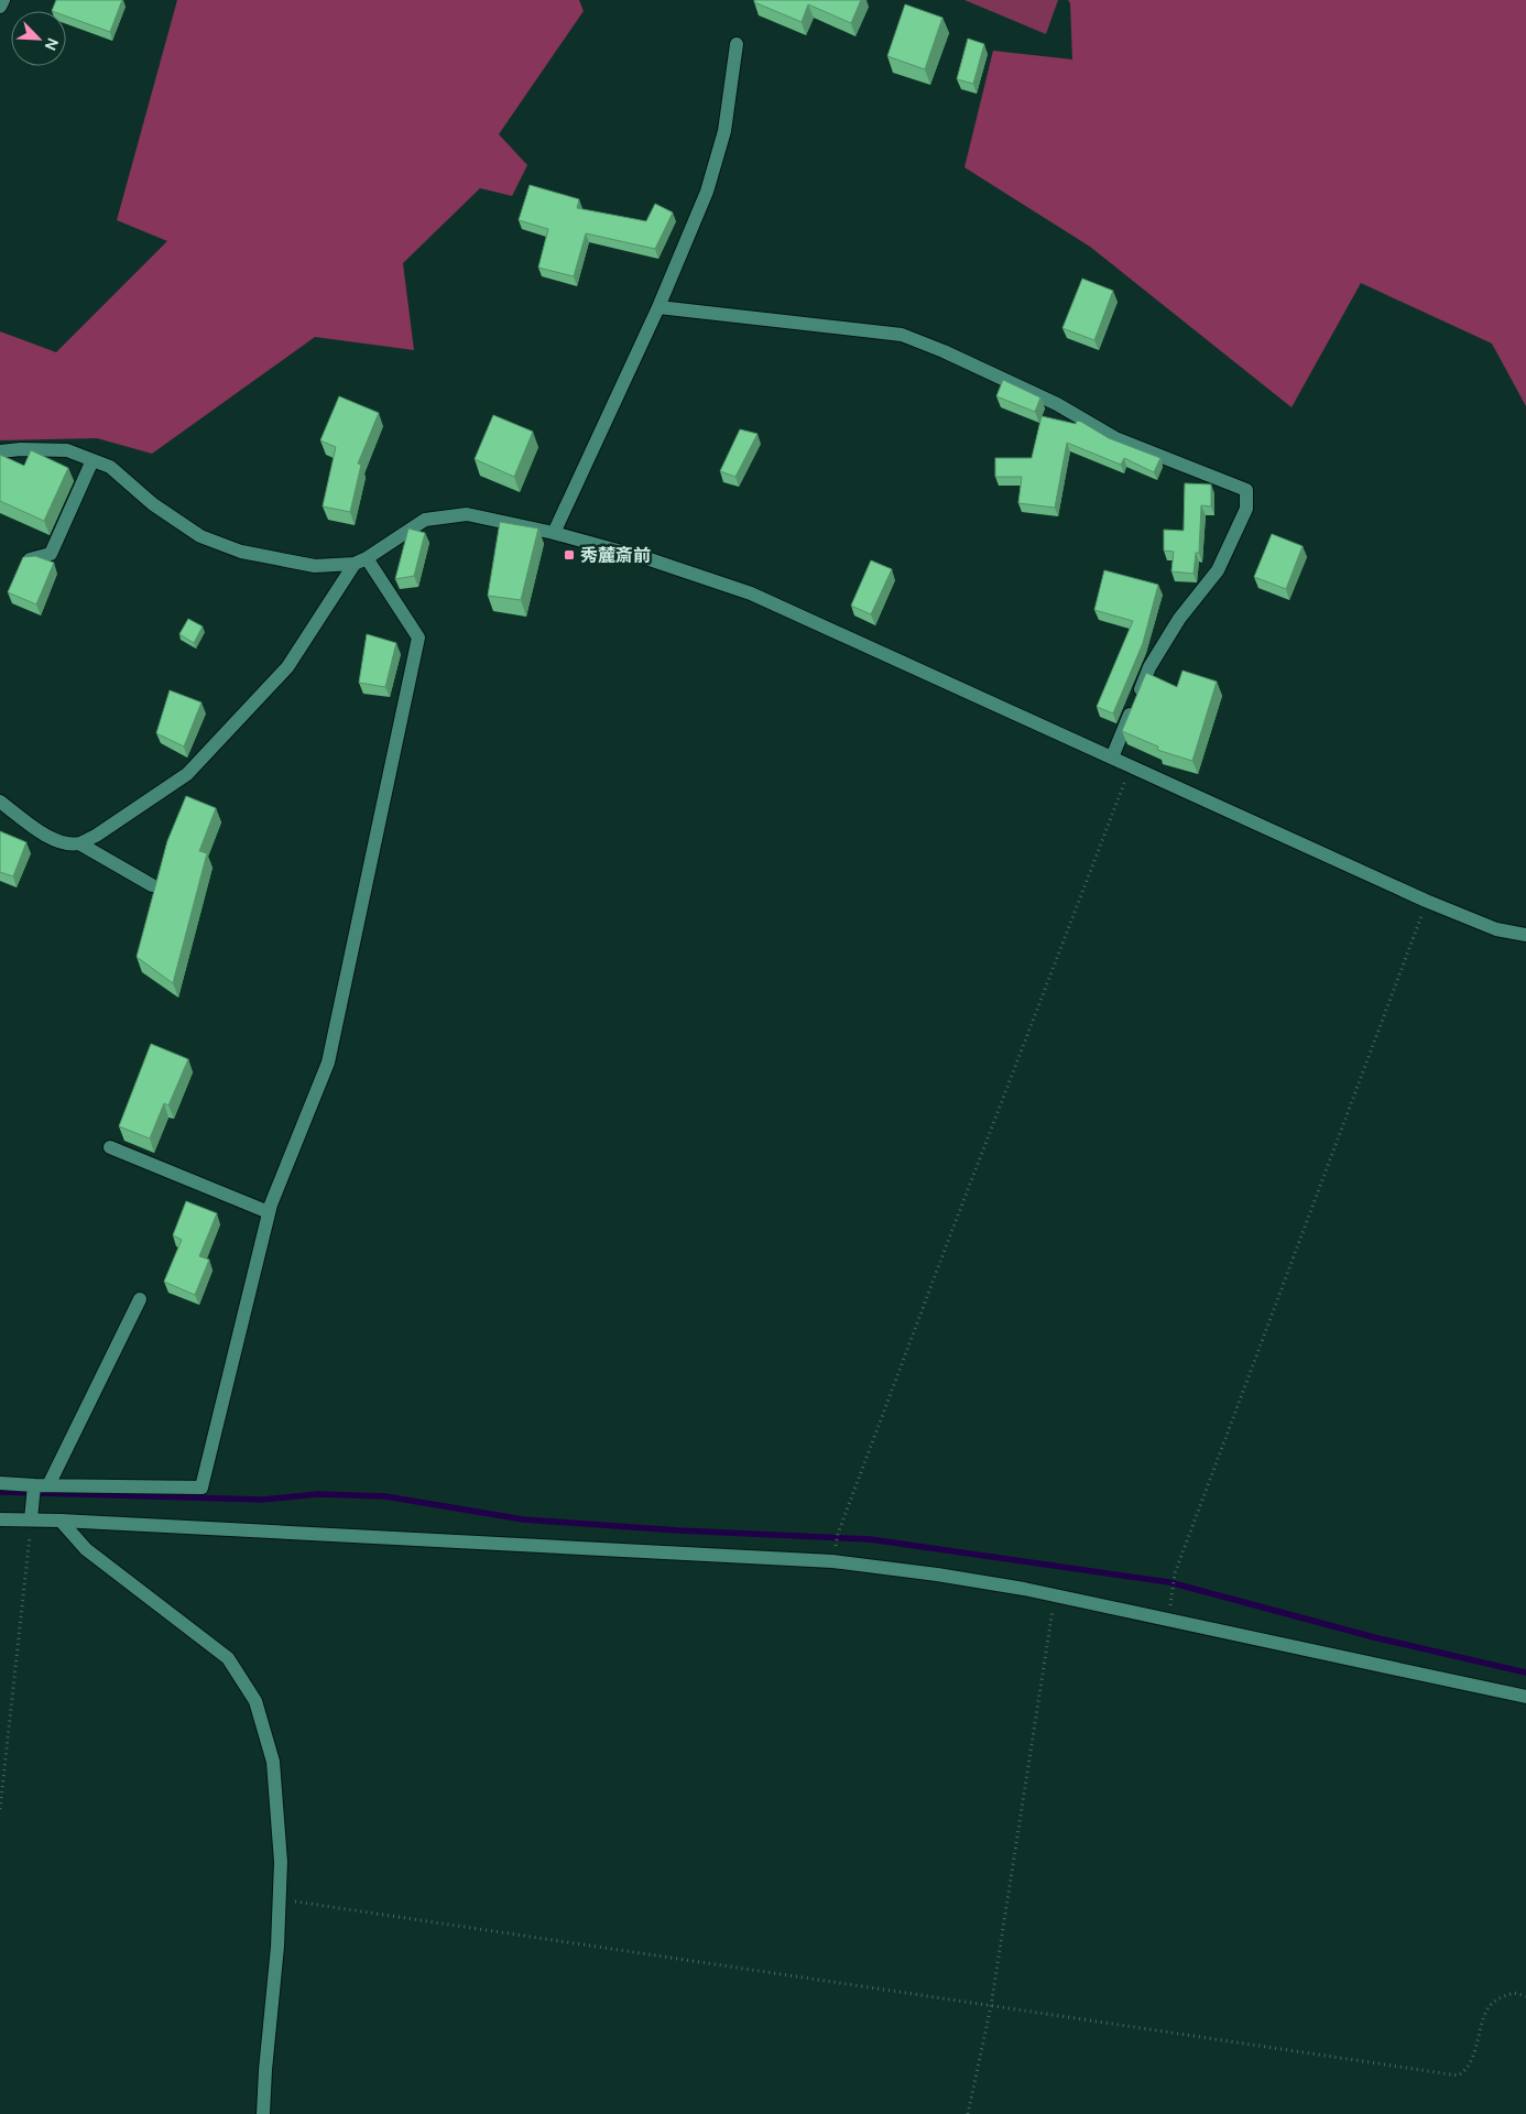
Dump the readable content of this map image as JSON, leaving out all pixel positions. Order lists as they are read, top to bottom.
{
  "places": {
    "transit": ["秀麓斎前"]
  },
  "north": "bottom right"
}
